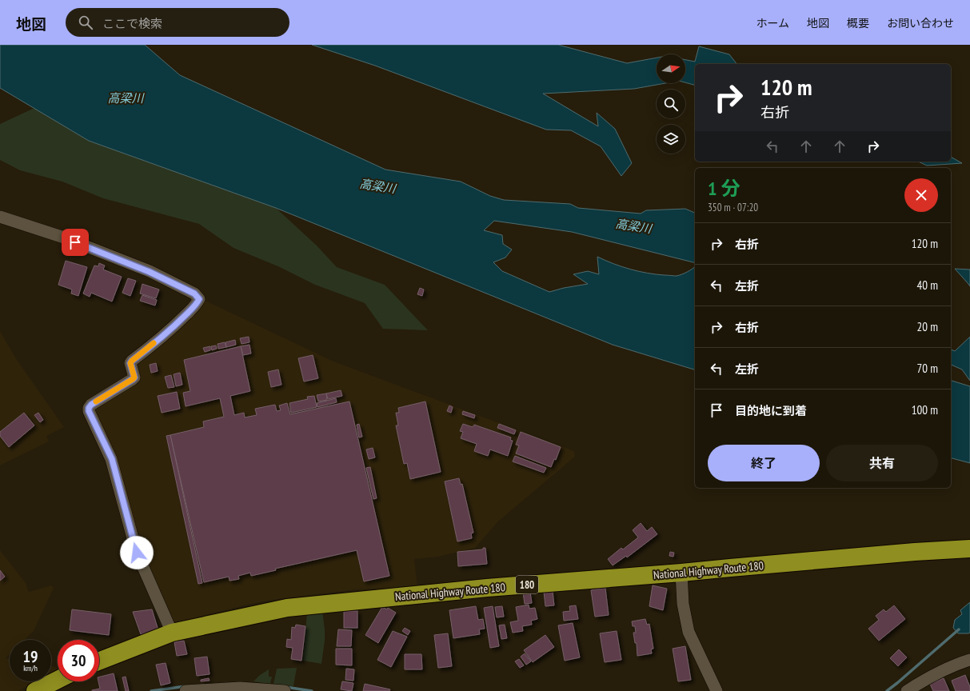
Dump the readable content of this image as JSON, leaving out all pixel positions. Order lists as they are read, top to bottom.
{
  "streets": {
    "highway": ["National Highway Route 180", "180"]
  },
  "water": ["高梁川"],
  "north": "right",
  "page": {
    "header": "地図",
    "search": "ここで検索",
    "nav": [
      "ホーム",
      "地図",
      "概要",
      "お問い合わせ"
    ],
    "turn": ["120 m", "右折"],
    "heading": ["1 分", "350 m · 07:20"],
    "list": [
      {
        "name": "右折",
        "value": "120 m"
      },
      {
        "name": "左折",
        "value": "40 m"
      },
      {
        "name": "右折",
        "value": "20 m"
      },
      {
        "name": "左折",
        "value": "70 m"
      },
      {
        "name": "目的地に到着",
        "value": "100 m"
      }
    ],
    "buttons": ["終了", "共有"],
    "speed": "19 km/h",
    "limit": "30"
  }
}
